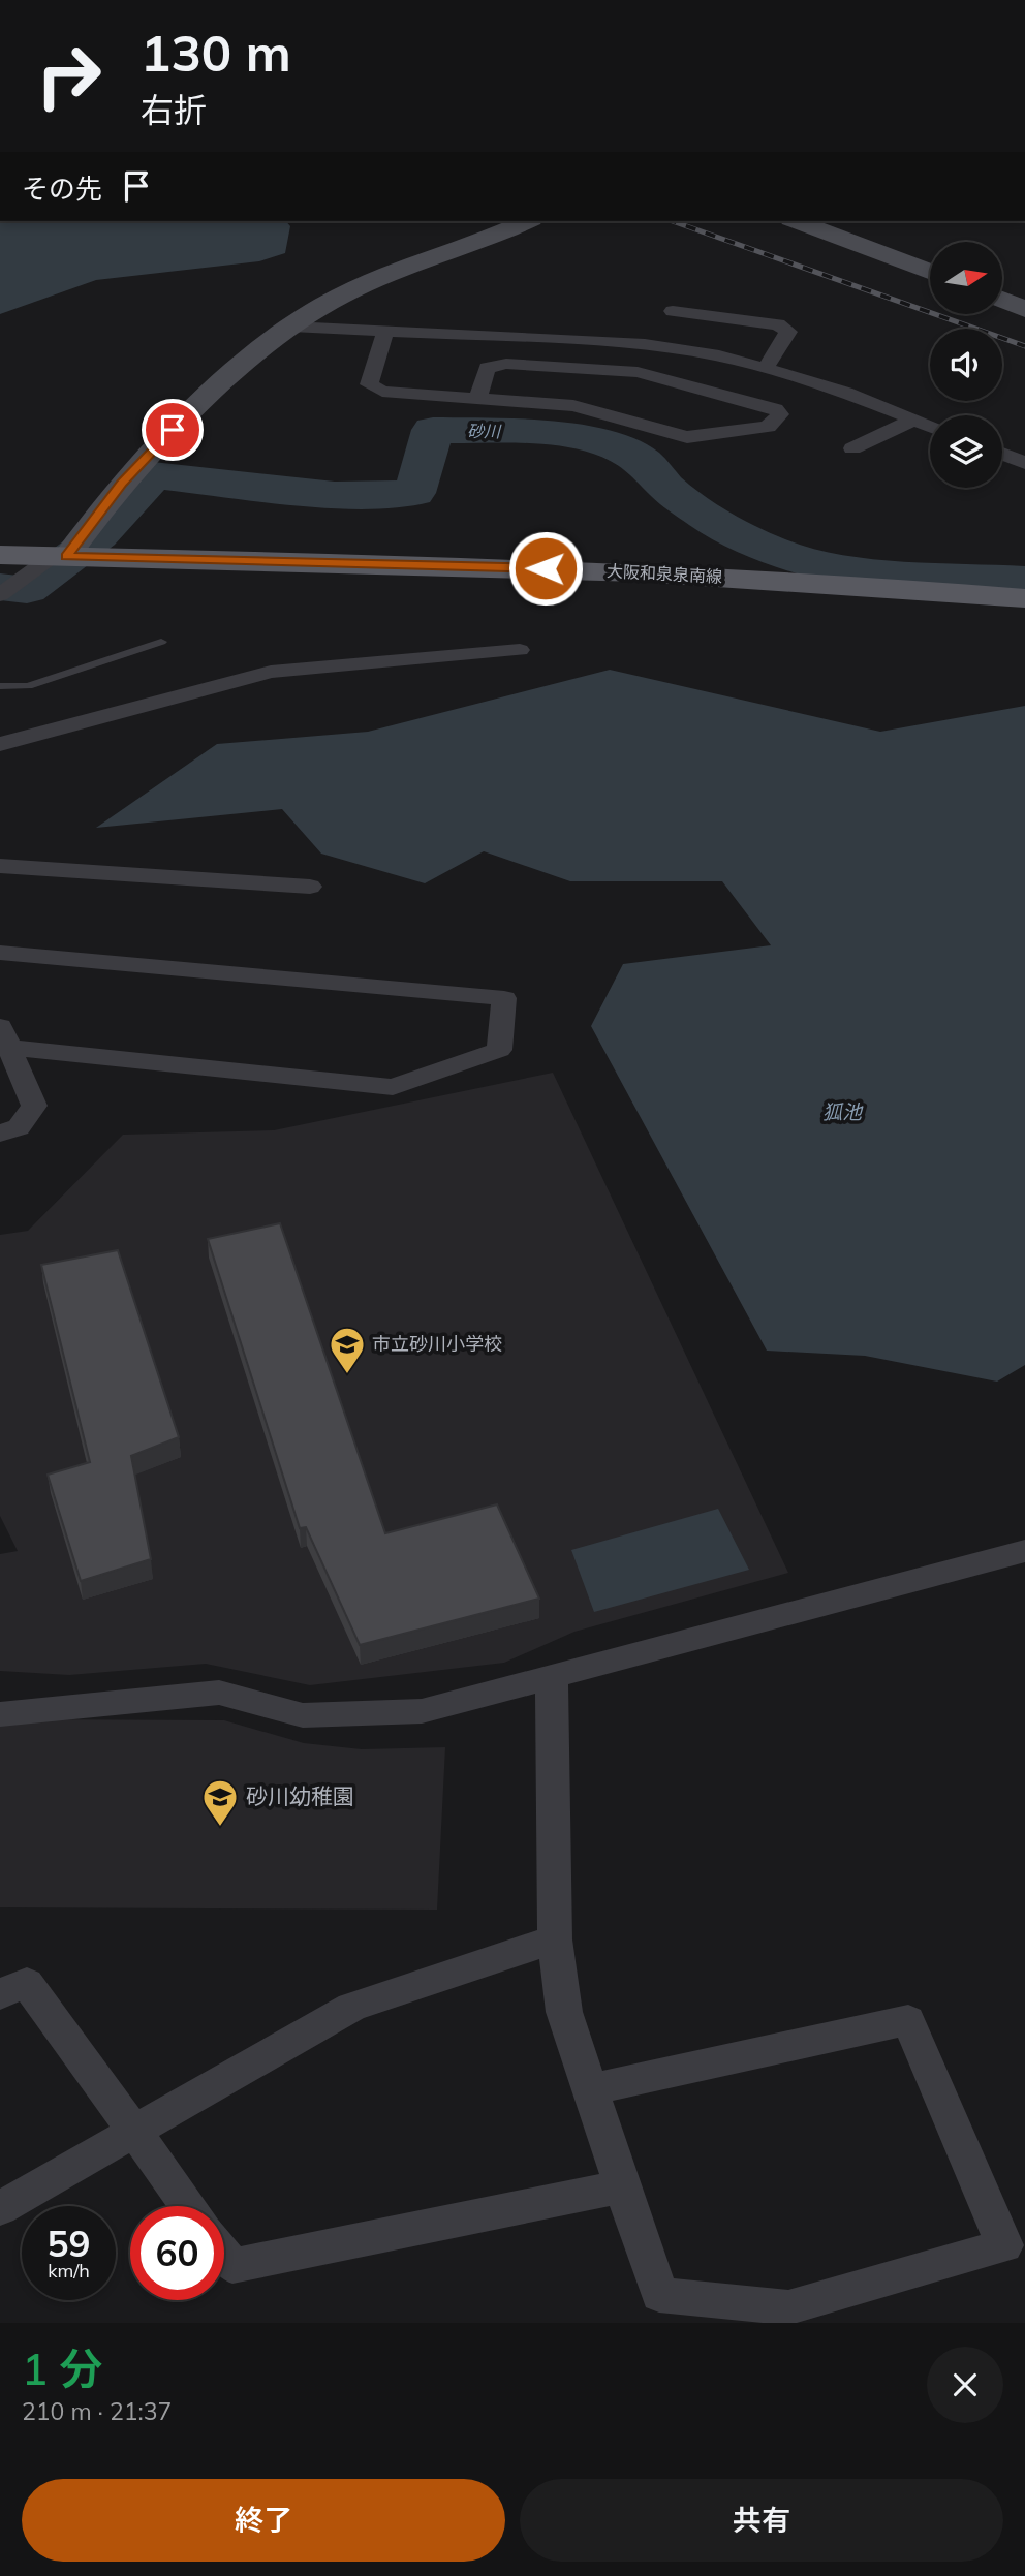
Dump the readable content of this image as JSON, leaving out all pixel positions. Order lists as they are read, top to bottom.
{
  "streets": {
    "main road": ["大阪和泉泉南線"]
  },
  "water": ["砂川", "狐池"],
  "places": {
    "school or university": ["市立砂川小学校", "砂川幼稚園"]
  },
  "north": "right",
  "page": {
    "turn": ["130 m", "右折"],
    "then": "その先",
    "speed": "59 km/h",
    "limit": "60",
    "heading": ["1 分", "210 m · 21:37"],
    "buttons": ["終了", "共有"]
  }
}
